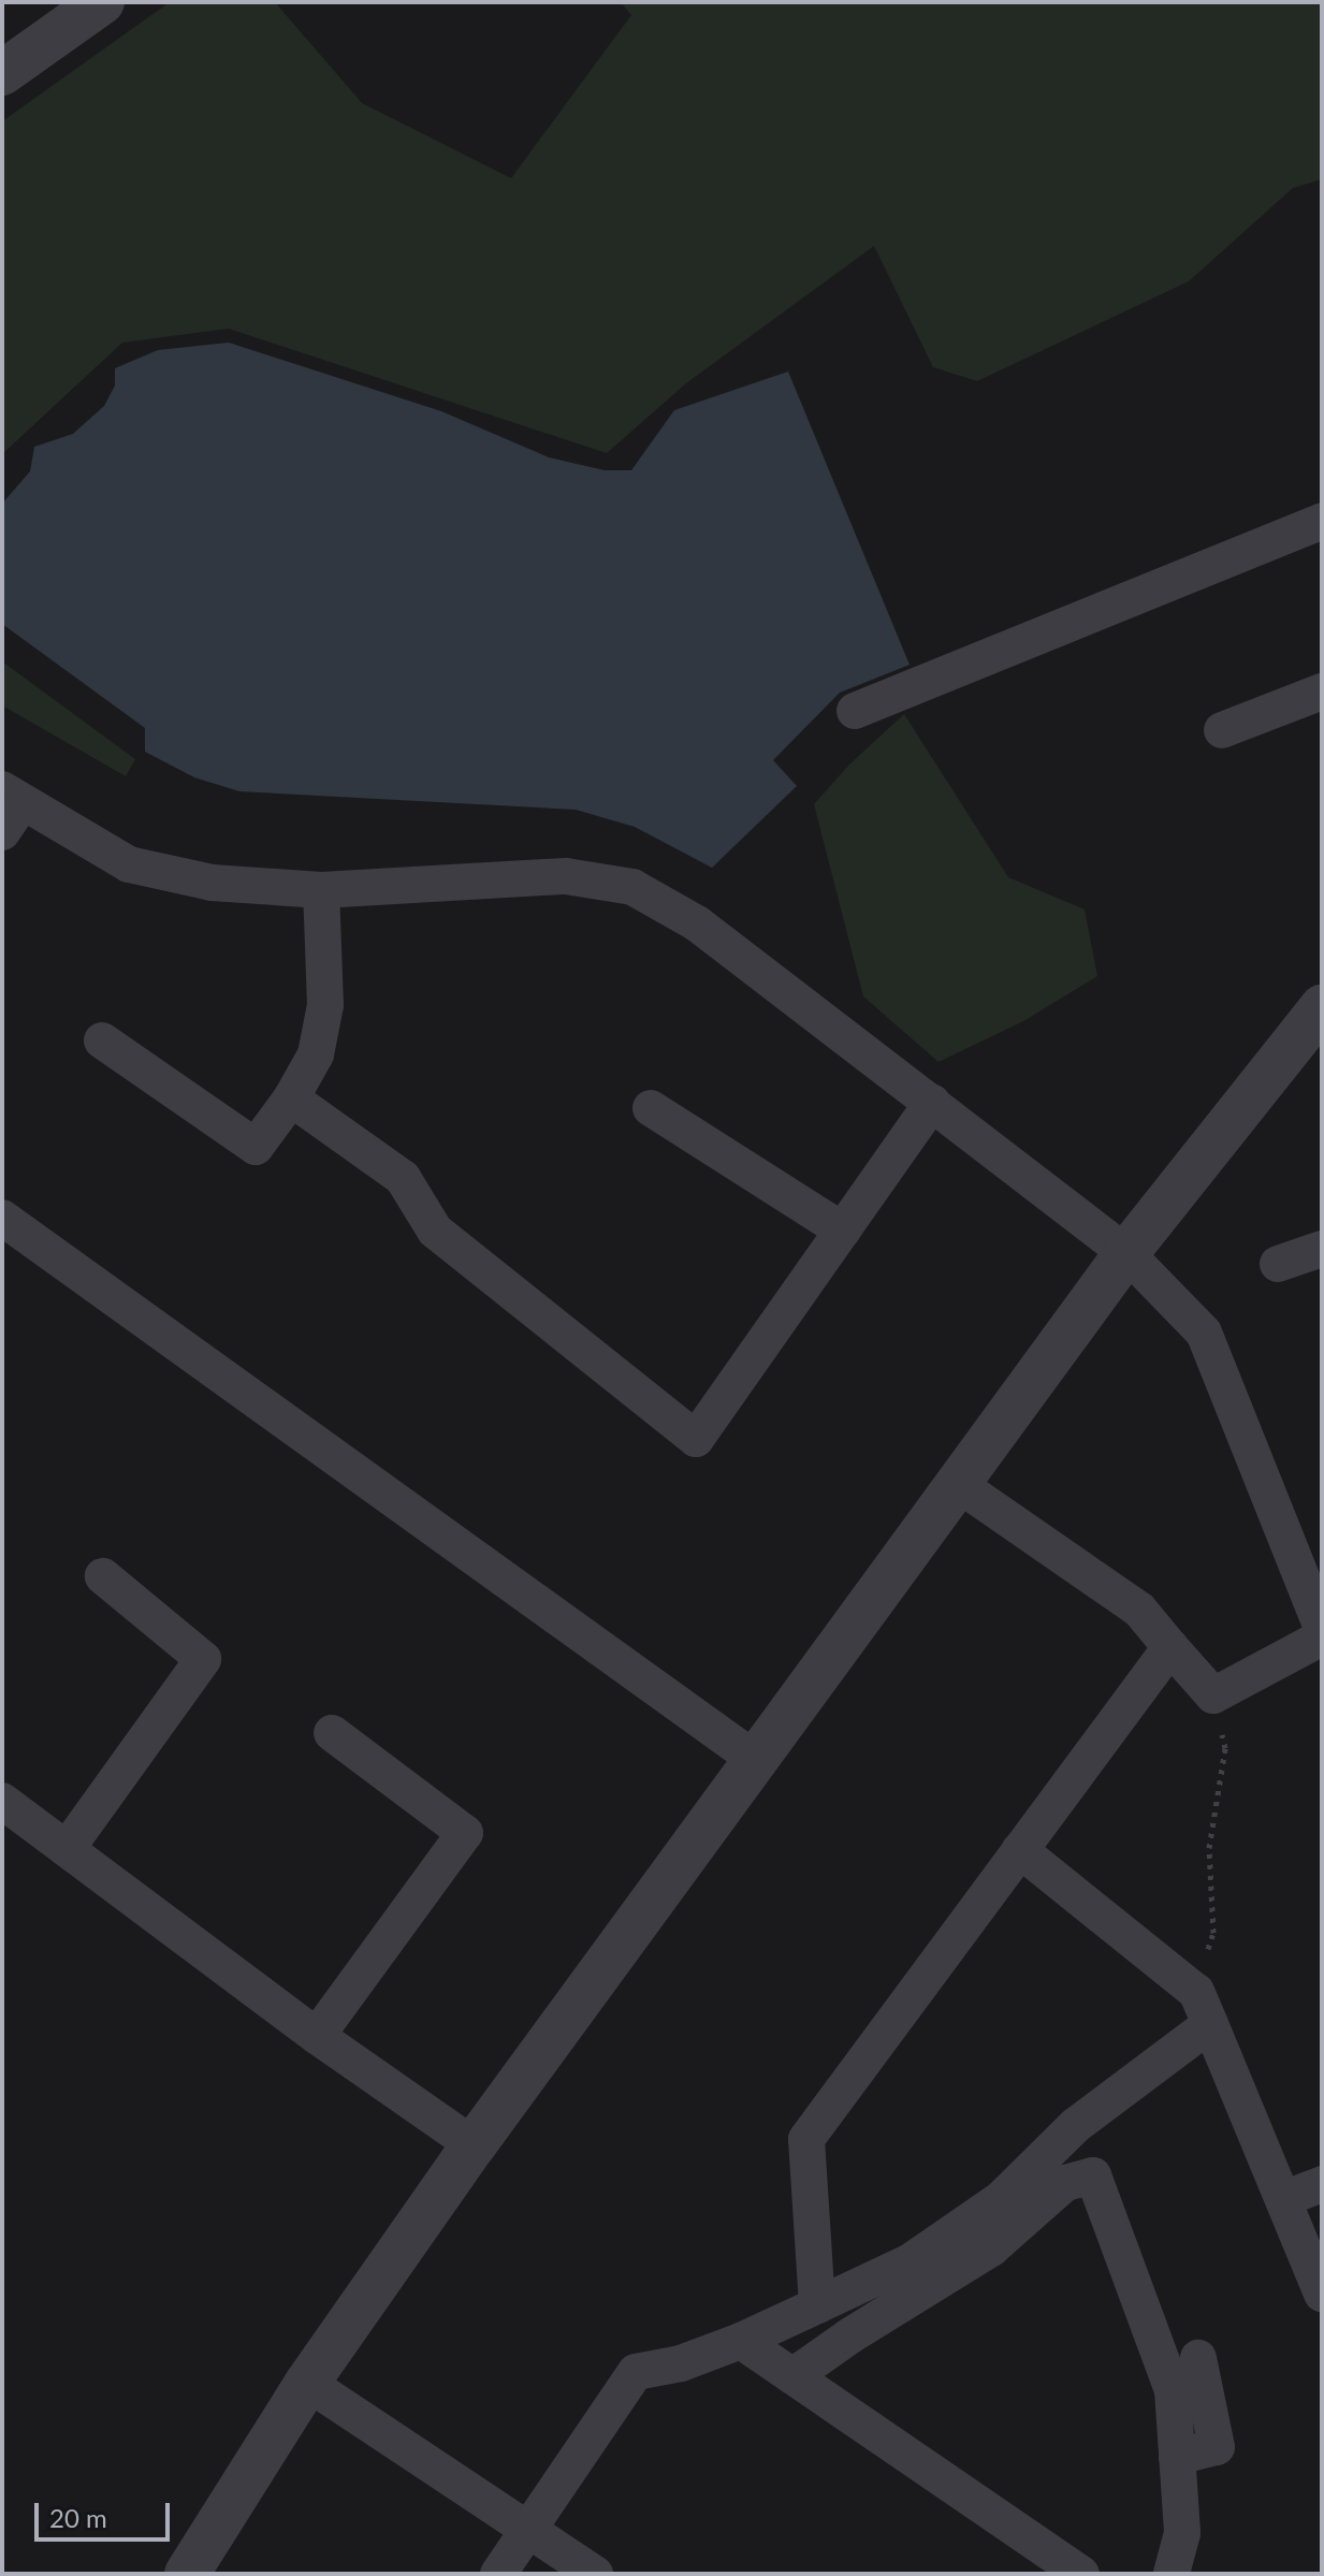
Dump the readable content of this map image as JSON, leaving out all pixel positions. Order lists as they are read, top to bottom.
{
  "scale_bar": "20 m"
}
